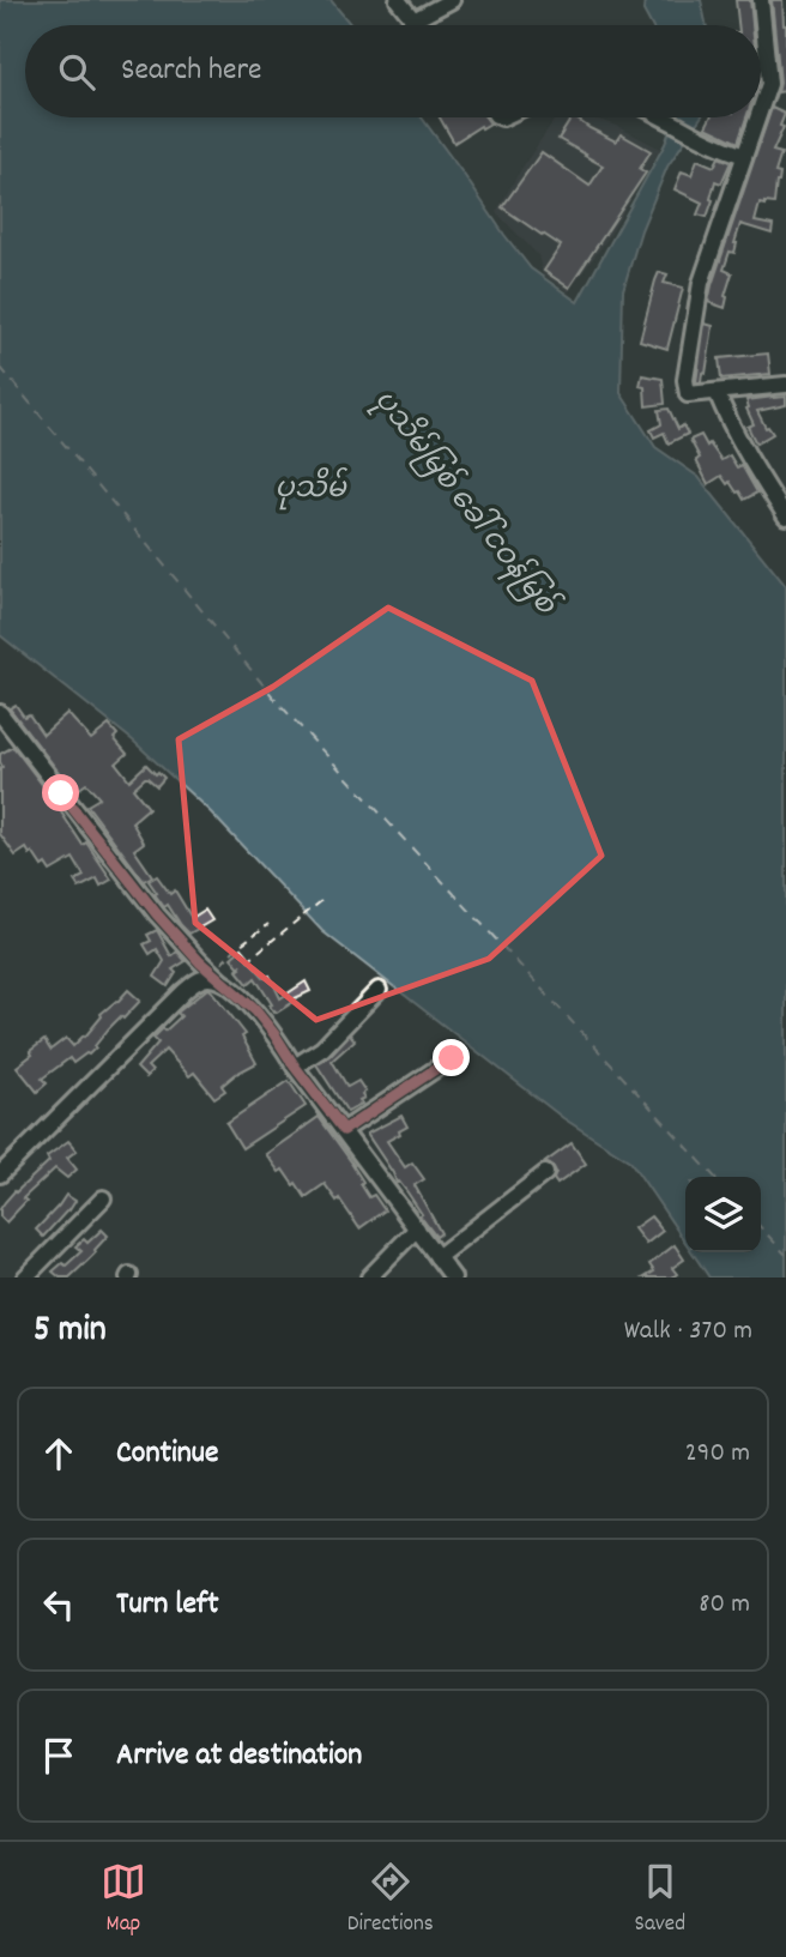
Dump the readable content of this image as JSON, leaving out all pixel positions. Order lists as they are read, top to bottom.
{
  "water": ["ပုသိမ်", "ပုသိမ်မြစ် ခေါ် ငဝန်မြစ်"],
  "page": {
    "search": "Search here",
    "heading": ["5 min", "Walk · 370 m"],
    "list": [
      ["Continue", "290 m"],
      ["Turn left", "80 m"],
      "Arrive at destination"
    ],
    "nav": ["Map", "Directions", "Saved"]
  }
}
